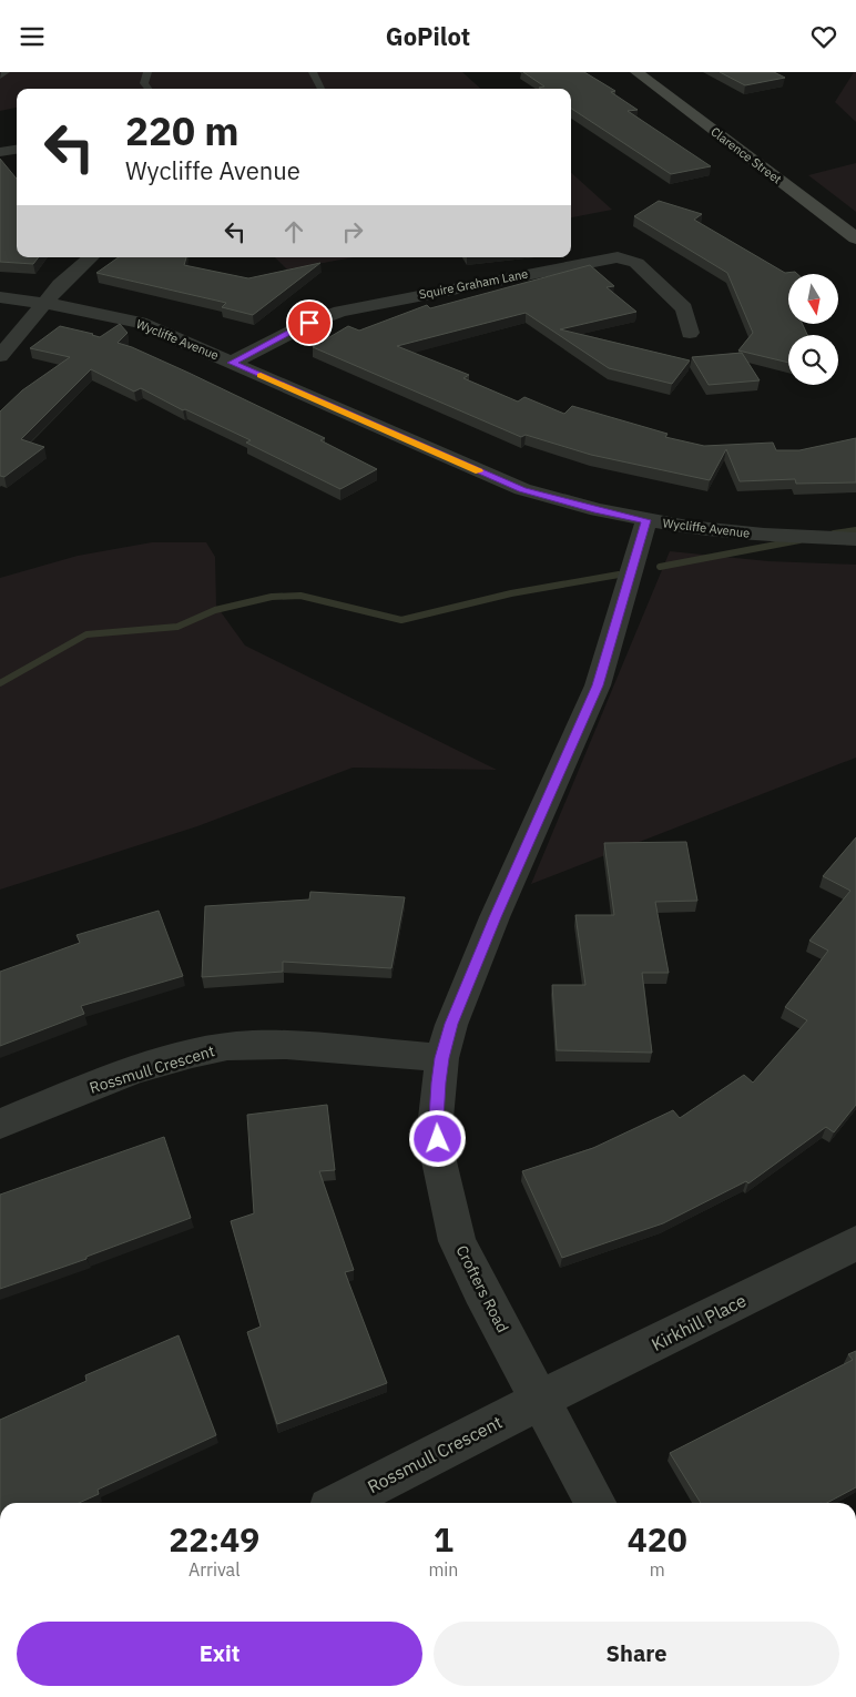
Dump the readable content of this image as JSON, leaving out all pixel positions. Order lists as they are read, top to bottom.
{
  "streets": {
    "street": [
      "Clarence Street",
      "Squire Graham Lane",
      "Wycliffe Avenue",
      "Rossmull Crescent",
      "Crofters Road",
      "Kirkhill Place"
    ]
  },
  "crossings": [
    ["Squire Graham Lane", "Wycliffe Avenue"],
    ["Wycliffe Avenue", "Crofters Road"],
    ["Rossmull Crescent", "Crofters Road"],
    ["Rossmull Crescent", "Kirkhill Place"],
    ["Crofters Road", "Kirkhill Place"]
  ],
  "north": "bottom",
  "page": {
    "header": "GoPilot",
    "turn": ["220 m", "Wycliffe Avenue"],
    "eta": [
      "22:49",
      "Arrival",
      "1",
      "min",
      "420",
      "m"
    ],
    "buttons": ["Exit", "Share"]
  }
}
